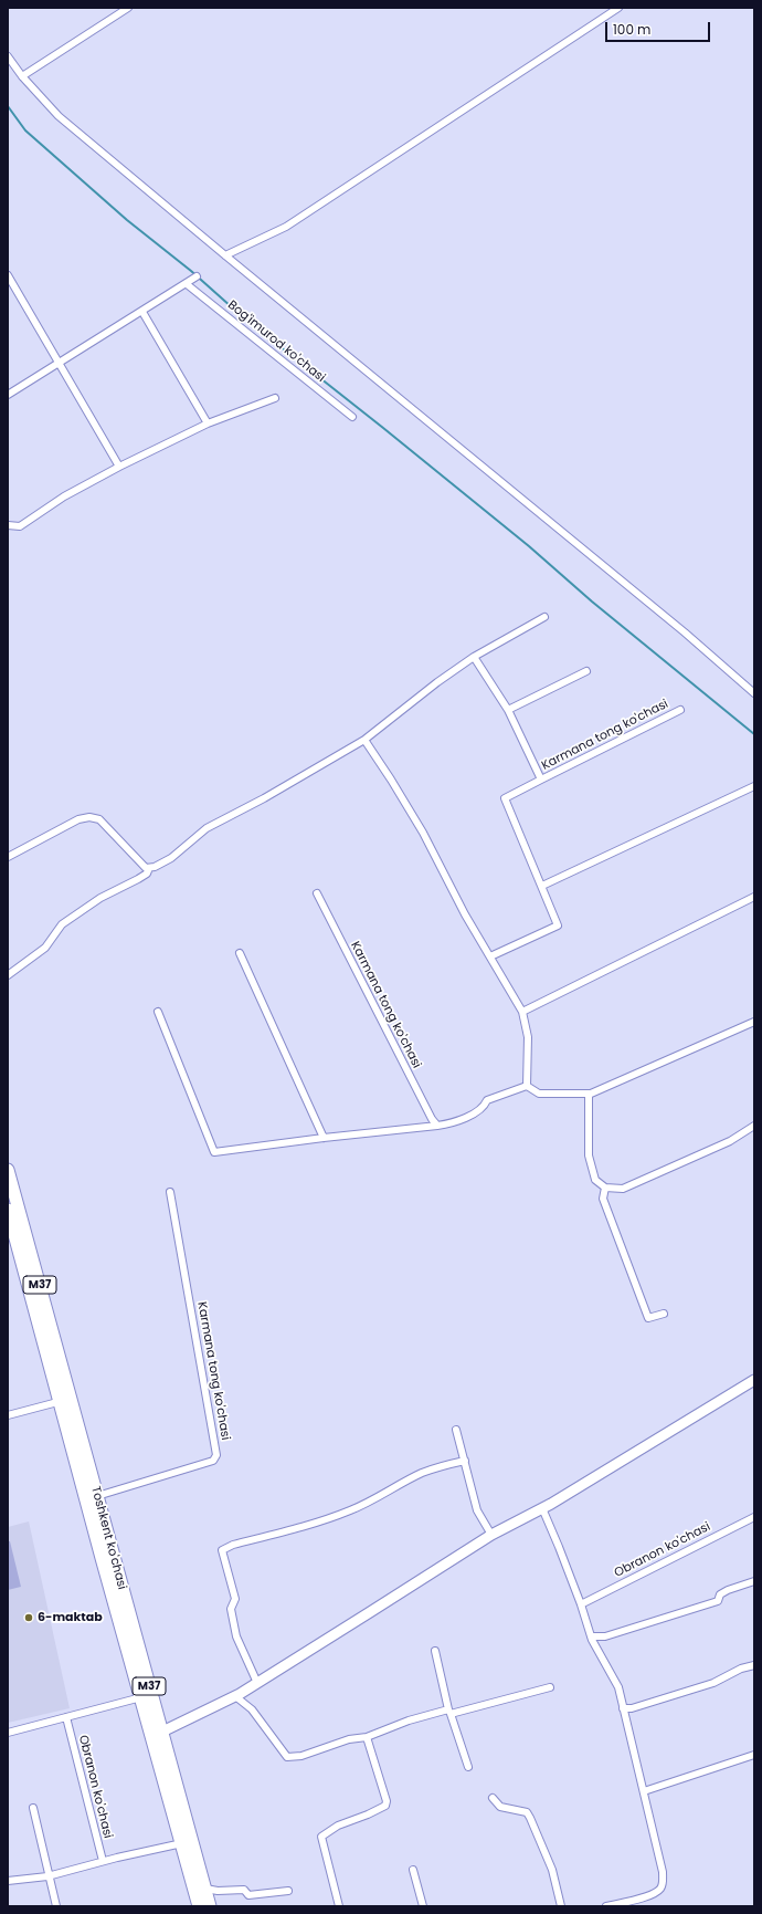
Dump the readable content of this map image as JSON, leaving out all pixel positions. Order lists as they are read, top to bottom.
{
  "streets": {
    "highway": ["M37", "Toshkent ko'chasi"],
    "street": ["Bog'imurod ko'chasi", "Karmana tong ko'chasi", "Obranon ko'chasi"]
  },
  "crossings": [
    ["Karmana tong ko'chasi", "Toshkent ko'chasi"]
  ],
  "places": ["6-maktab"],
  "scale_bar": "100 m"
}
